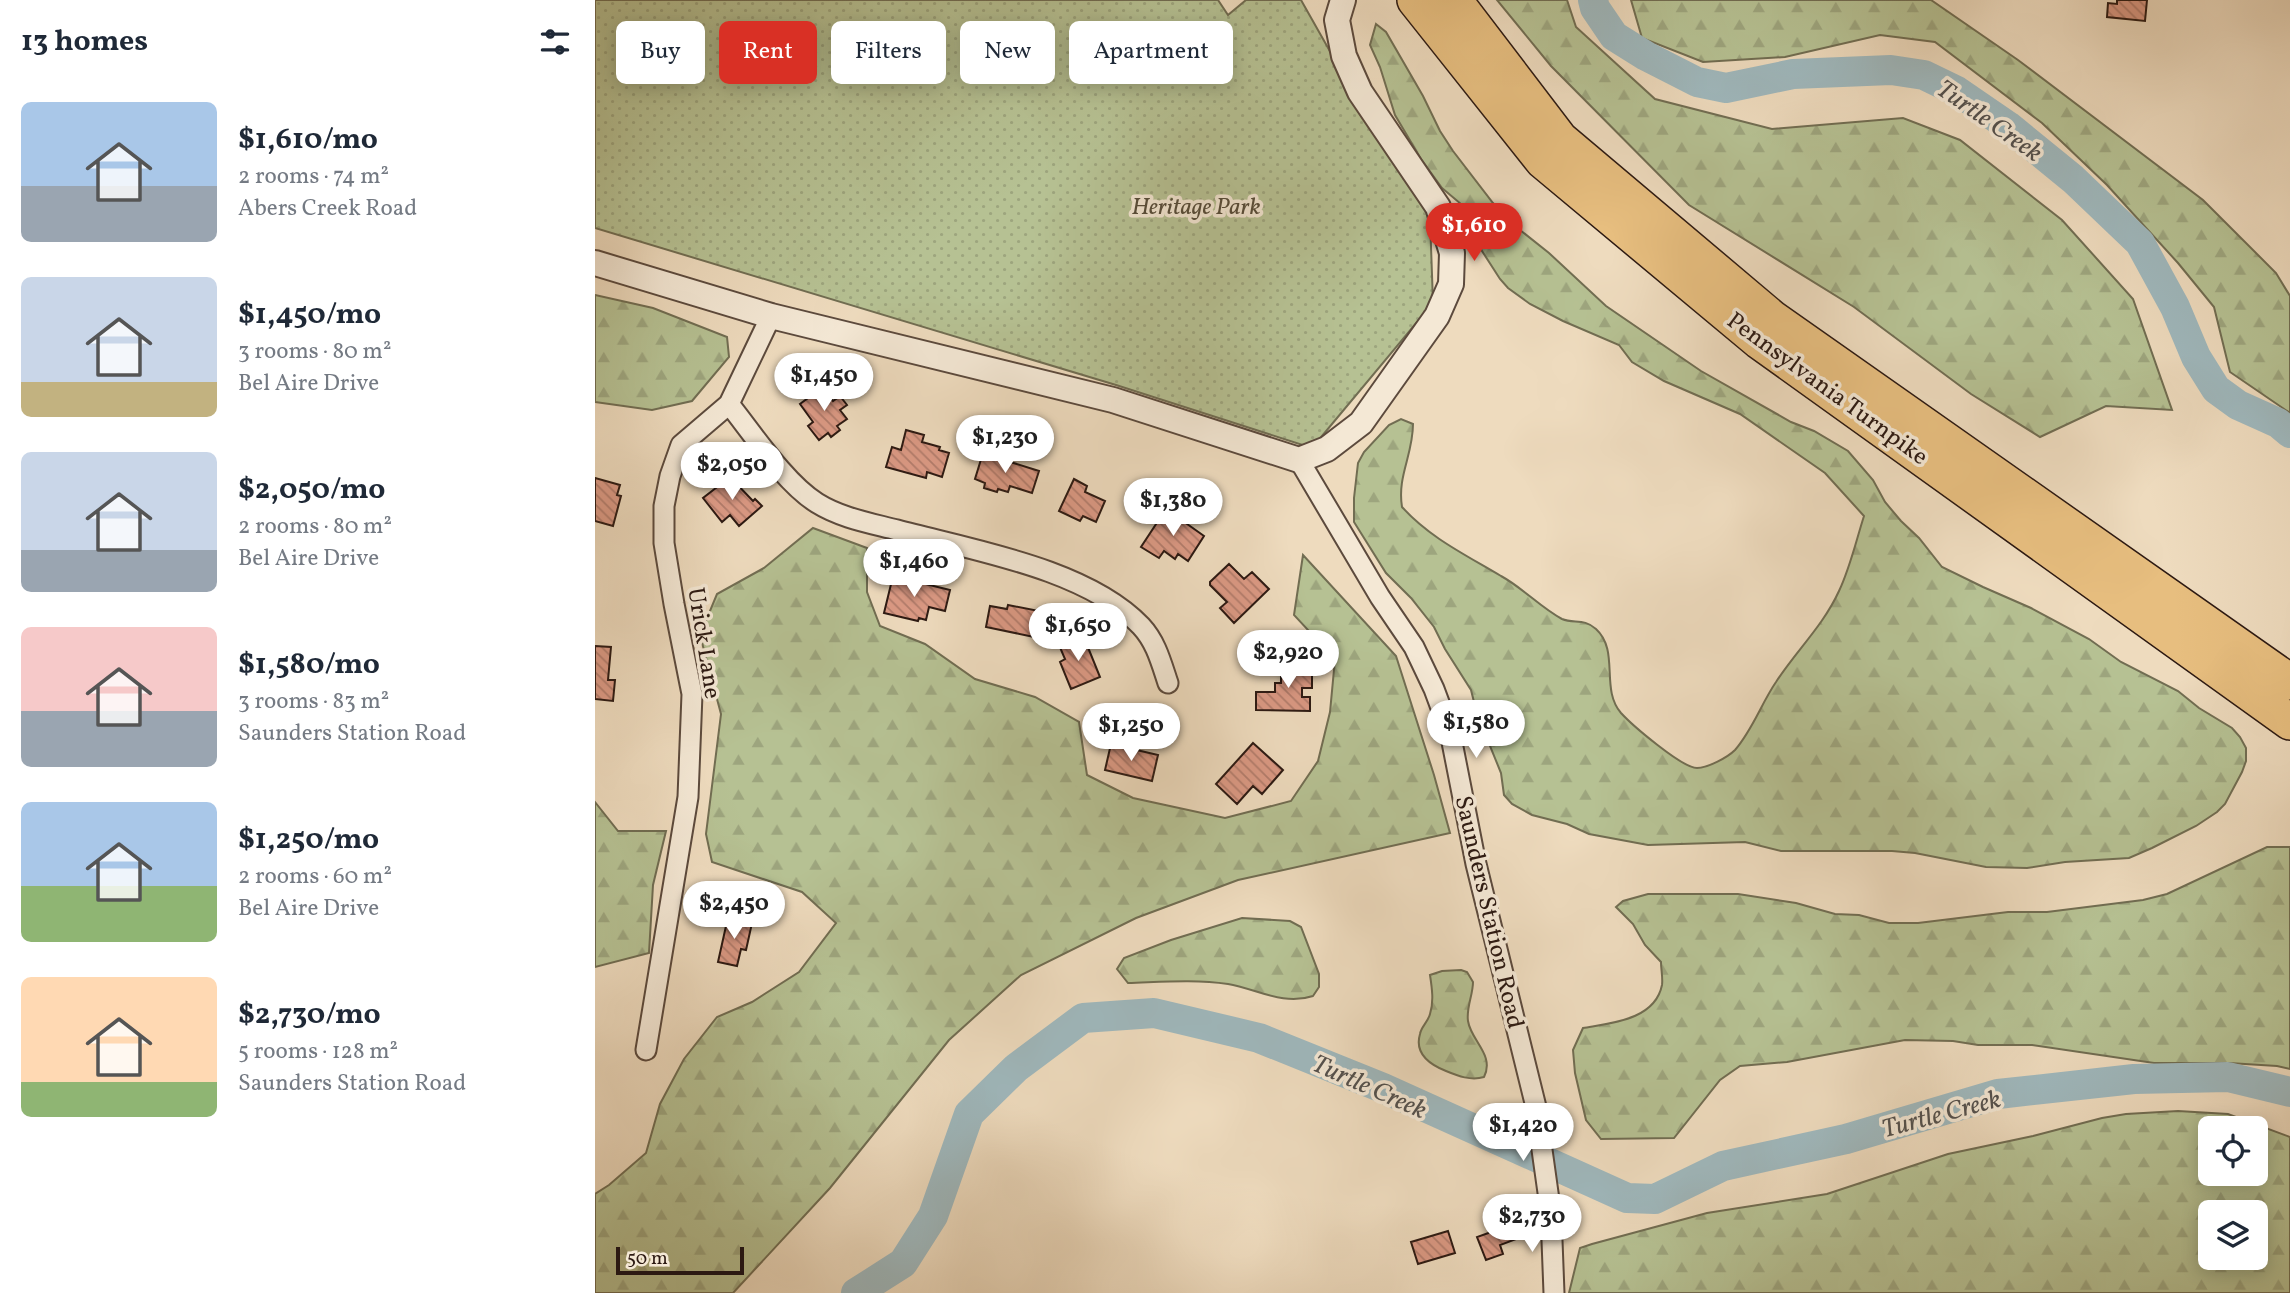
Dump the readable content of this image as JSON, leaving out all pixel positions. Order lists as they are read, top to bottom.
{
  "streets": {
    "highway": ["Pennsylvania Turnpike"],
    "street": ["Urick Lane", "Saunders Station Road"]
  },
  "water": ["Turtle Creek"],
  "parks": ["Heritage Park"],
  "scale_bar": "50 m",
  "page": {
    "heading": "13 homes",
    "chip": [
      "Buy",
      "Rent",
      "Filters",
      "New",
      "Apartment"
    ],
    "list": [
      {
        "name": "$1,610/mo",
        "note": "2 rooms · 74 m² · Abers Creek Road"
      },
      {
        "name": "$1,450/mo",
        "note": "3 rooms · 80 m² · Bel Aire Drive"
      },
      {
        "name": "$2,050/mo",
        "note": "2 rooms · 80 m² · Bel Aire Drive"
      },
      {
        "name": "$1,580/mo",
        "note": "3 rooms · 83 m² · Saunders Station Road"
      },
      {
        "name": "$1,250/mo",
        "note": "2 rooms · 60 m² · Bel Aire Drive"
      },
      {
        "name": "$2,730/mo",
        "note": "5 rooms · 128 m² · Saunders Station Road"
      }
    ],
    "price": [
      "$1,610",
      "$1,450",
      "$1,230",
      "$2,050",
      "$1,380",
      "$1,460",
      "$1,650",
      "$2,920",
      "$1,580",
      "$1,250",
      "$2,450",
      "$1,420",
      "$2,730"
    ],
    "scale": "50 m"
  }
}
